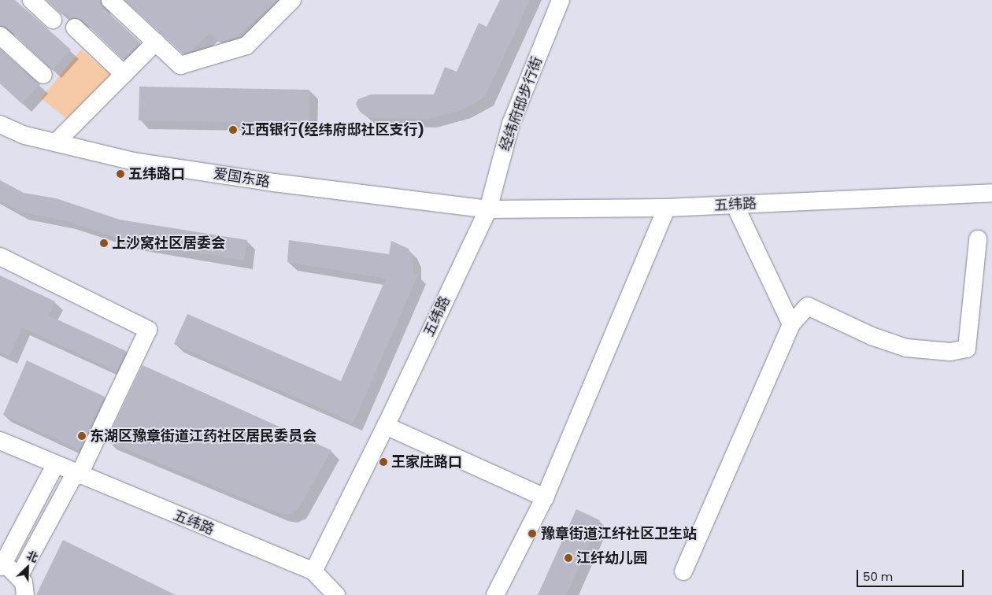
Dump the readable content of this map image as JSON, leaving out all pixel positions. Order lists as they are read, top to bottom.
{
  "streets": {
    "street": ["经纬府邸步行街", "爱国东路", "五纬路"]
  },
  "crossings": [
    ["经纬府邸步行街", "爱国东路"],
    ["经纬府邸步行街", "五纬路"],
    ["爱国东路", "五纬路"]
  ],
  "places": [
    "江西银行(经纬府邸社区支行)",
    "五纬路口",
    "上沙窝社区居委会",
    "东湖区豫章街道江药社区居民委员会",
    "王家庄路口",
    "豫章街道江纤社区卫生站",
    "江纤幼儿园"
  ],
  "scale_bar": "50 m",
  "north": "top right"
}
